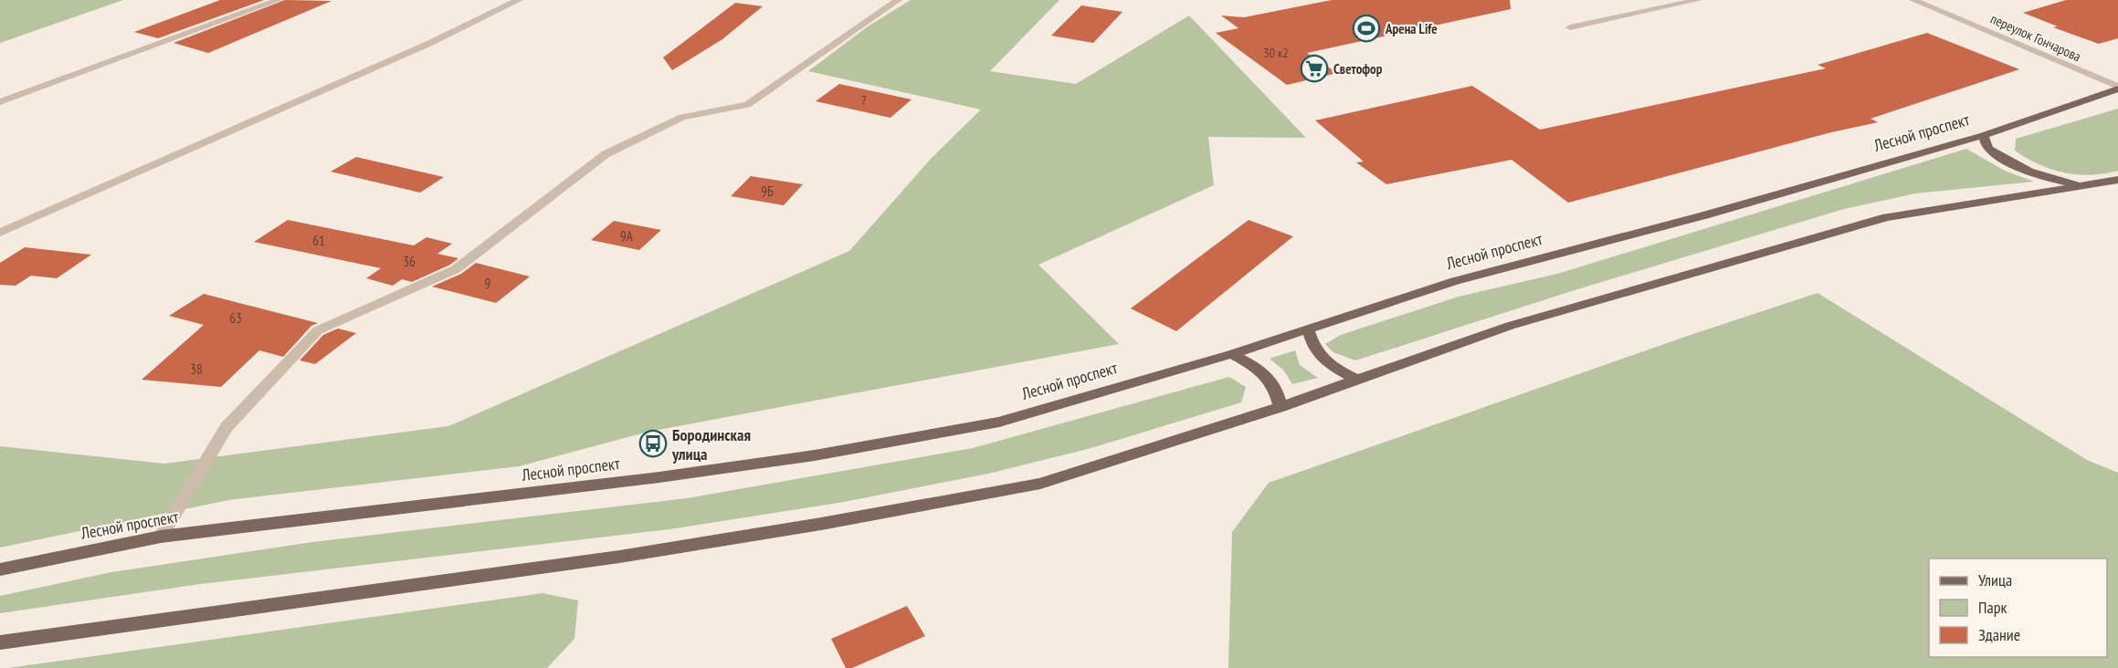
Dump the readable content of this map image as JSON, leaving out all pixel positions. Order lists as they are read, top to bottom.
{
  "streets": {
    "main road": ["Лесной проспект"],
    "street": ["переулок Гончарова"]
  },
  "crossings": [
    ["переулок Гончарова", "Лесной проспект"]
  ],
  "places": {
    "sports": ["Арена Life"],
    "supermarket": ["Светофор"],
    "bus stop": ["Бородинская улица"]
  },
  "house_numbers": [
    "30 к2",
    "7",
    "9Б",
    "9А",
    "61",
    "36",
    "9",
    "63",
    "38"
  ],
  "legend": ["Улица", "Парк", "Здание"]
}
